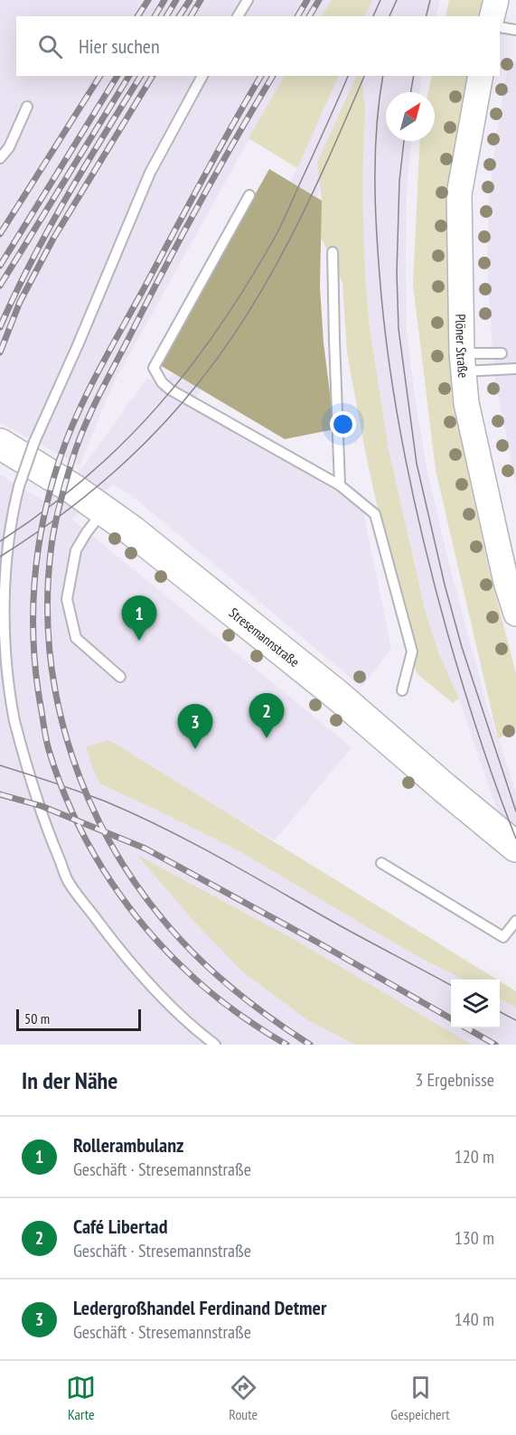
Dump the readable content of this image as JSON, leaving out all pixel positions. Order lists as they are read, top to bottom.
{
  "streets": {
    "main road": ["Stresemannstraße"],
    "street": ["Plöner Straße"]
  },
  "scale_bar": "50 m",
  "north": "top right",
  "page": {
    "search": "Hier suchen",
    "pins": ["1", "2", "3"],
    "scale": "50 m",
    "heading": ["In der Nähe", "3 Ergebnisse"],
    "list": [
      {
        "mark": "1",
        "name": "Rollerambulanz",
        "note": "Geschäft · Stresemannstraße",
        "value": "120 m"
      },
      {
        "mark": "2",
        "name": "Café Libertad",
        "note": "Geschäft · Stresemannstraße",
        "value": "130 m"
      },
      {
        "mark": "3",
        "name": "Ledergroßhandel Ferdinand Detmer",
        "note": "Geschäft · Stresemannstraße",
        "value": "140 m"
      }
    ],
    "nav": ["Karte", "Route", "Gespeichert"]
  }
}
